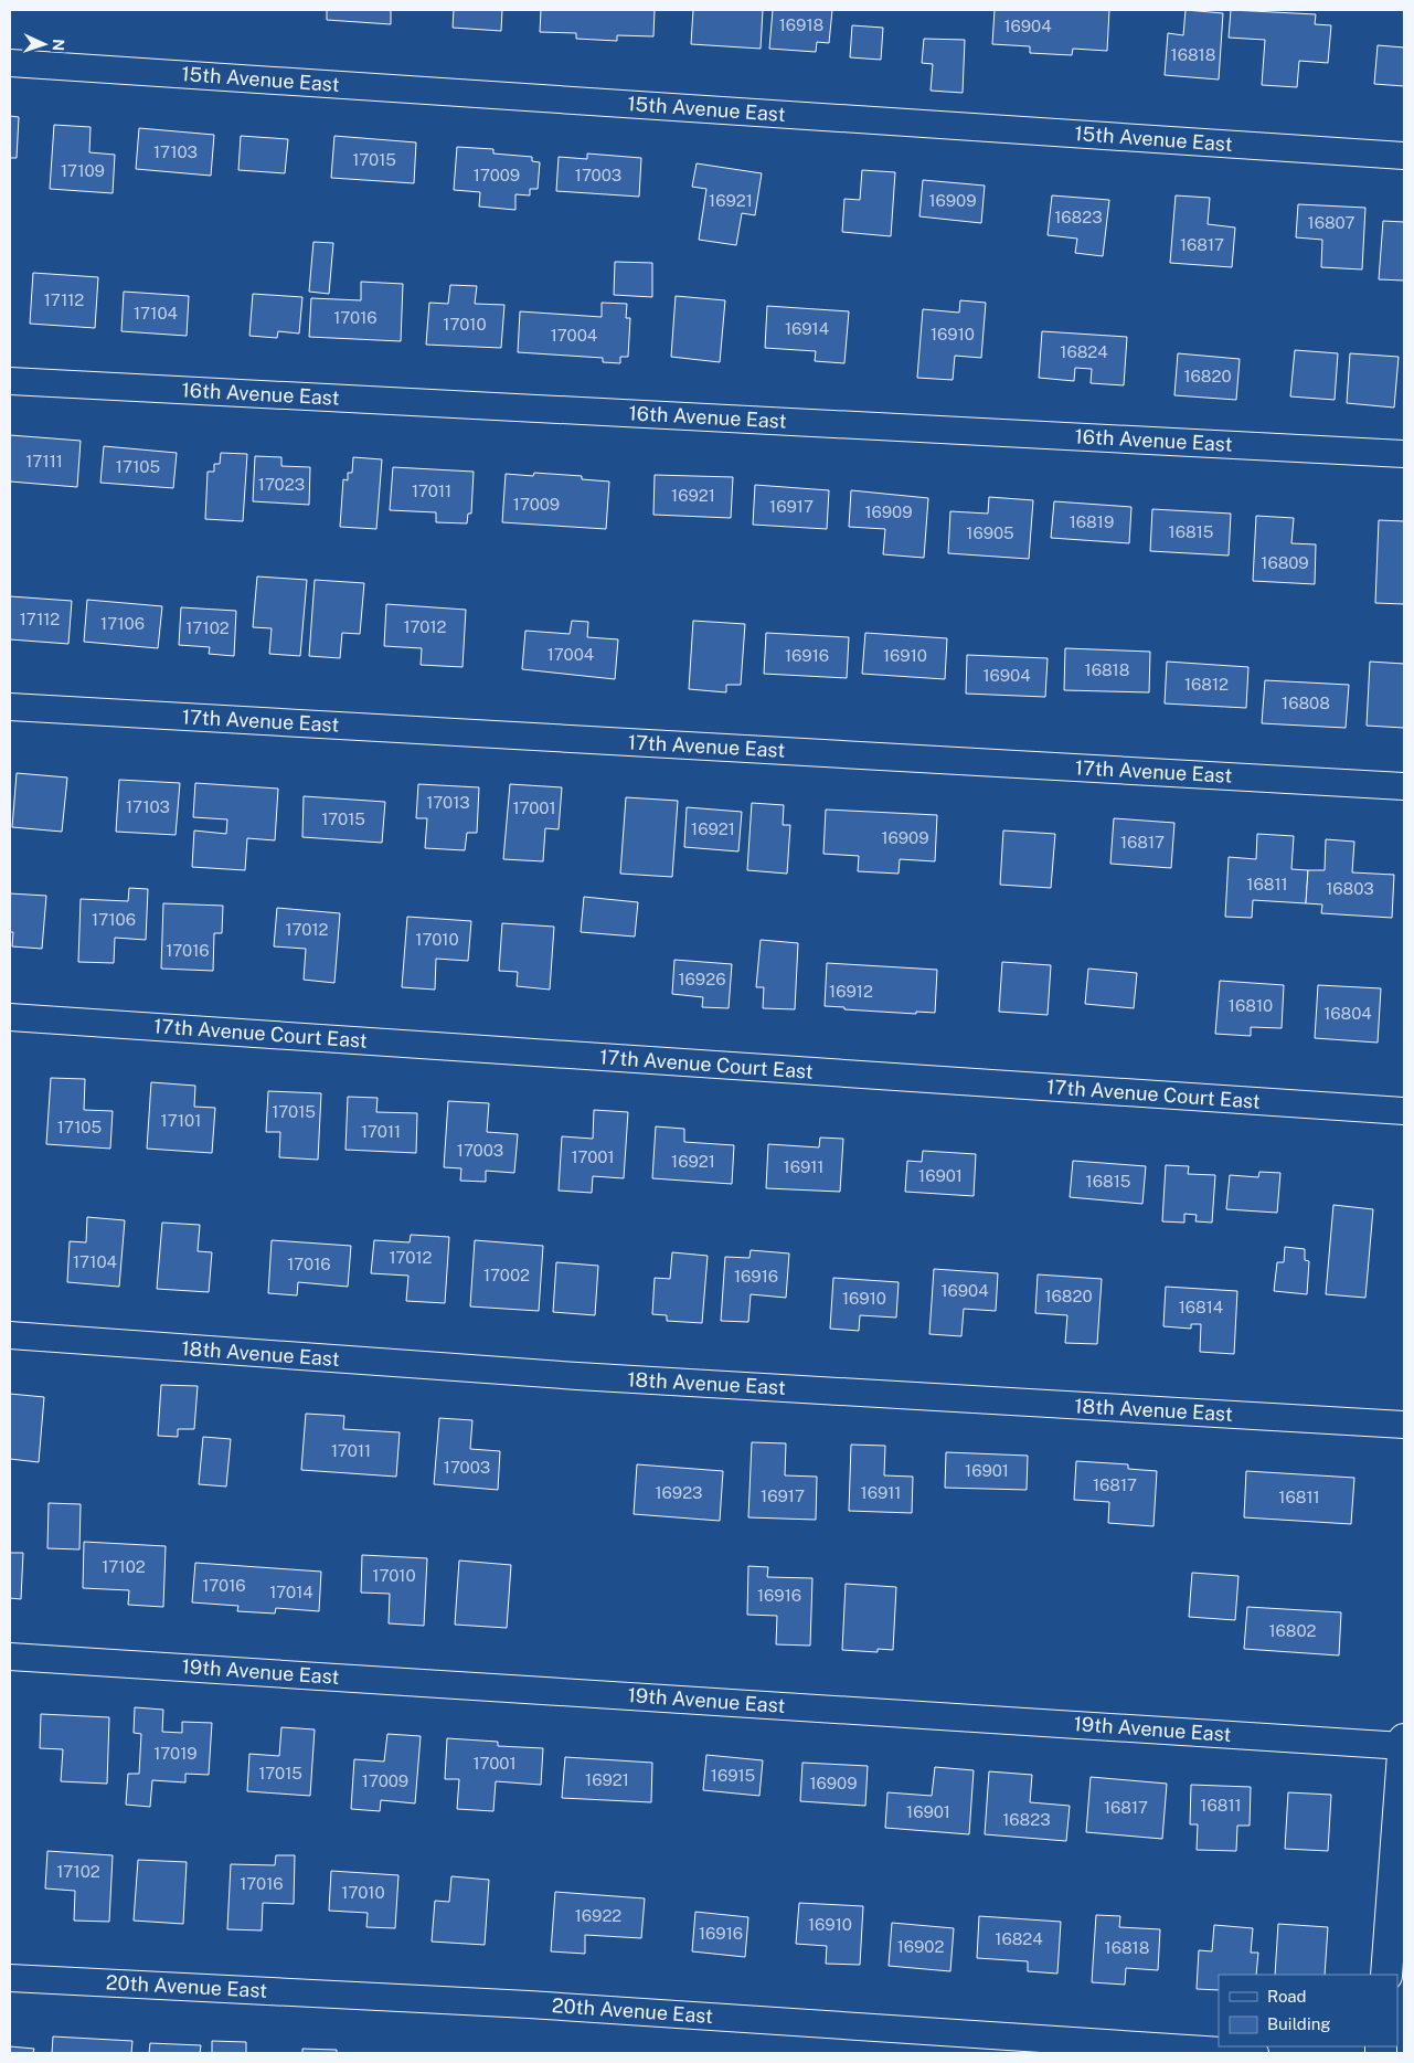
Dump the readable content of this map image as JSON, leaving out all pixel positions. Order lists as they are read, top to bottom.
{
  "streets": {
    "street": [
      "15th Avenue East",
      "16th Avenue East",
      "17th Avenue East",
      "17th Avenue Court East",
      "18th Avenue East",
      "19th Avenue East",
      "20th Avenue East"
    ]
  },
  "house_numbers": [
    "16918",
    "16904",
    "16818",
    "17103",
    "17015",
    "17109",
    "17009",
    "17003",
    "16921",
    "16909",
    "16823",
    "16807",
    "16817",
    "17112",
    "17104",
    "17016",
    "17010",
    "16914",
    "16910",
    "17004",
    "16824",
    "16820",
    "17111",
    "17105",
    "17023",
    "17011",
    "16921",
    "17009",
    "16917",
    "16909",
    "16819",
    "16815",
    "16905",
    "16809",
    "17112",
    "17106",
    "17012",
    "17102",
    "17004",
    "16916",
    "16910",
    "16818",
    "16904",
    "16812",
    "16808",
    "17013",
    "17103",
    "17001",
    "17015",
    "16921",
    "16909",
    "16817",
    "16811",
    "16803",
    "17106",
    "17012",
    "17010",
    "17016",
    "16926",
    "16912",
    "16810",
    "16804",
    "17015",
    "17101",
    "17105",
    "17011",
    "17003",
    "17001",
    "16921",
    "16911",
    "16901",
    "16815",
    "17012",
    "17104",
    "17016",
    "17002",
    "16916",
    "16904",
    "16820",
    "16910",
    "16814",
    "17011",
    "17003",
    "16901",
    "16817",
    "16923",
    "16911",
    "16917",
    "16811",
    "17102",
    "17010",
    "17016",
    "17014",
    "16916",
    "16802",
    "17019",
    "17001",
    "17015",
    "16915",
    "16921",
    "17009",
    "16909",
    "16811",
    "16817",
    "16901",
    "16823",
    "17102",
    "17016",
    "17010",
    "16922",
    "16910",
    "16916",
    "16824",
    "16902",
    "16818"
  ],
  "legend": ["Road", "Building"],
  "north": "right"
}
